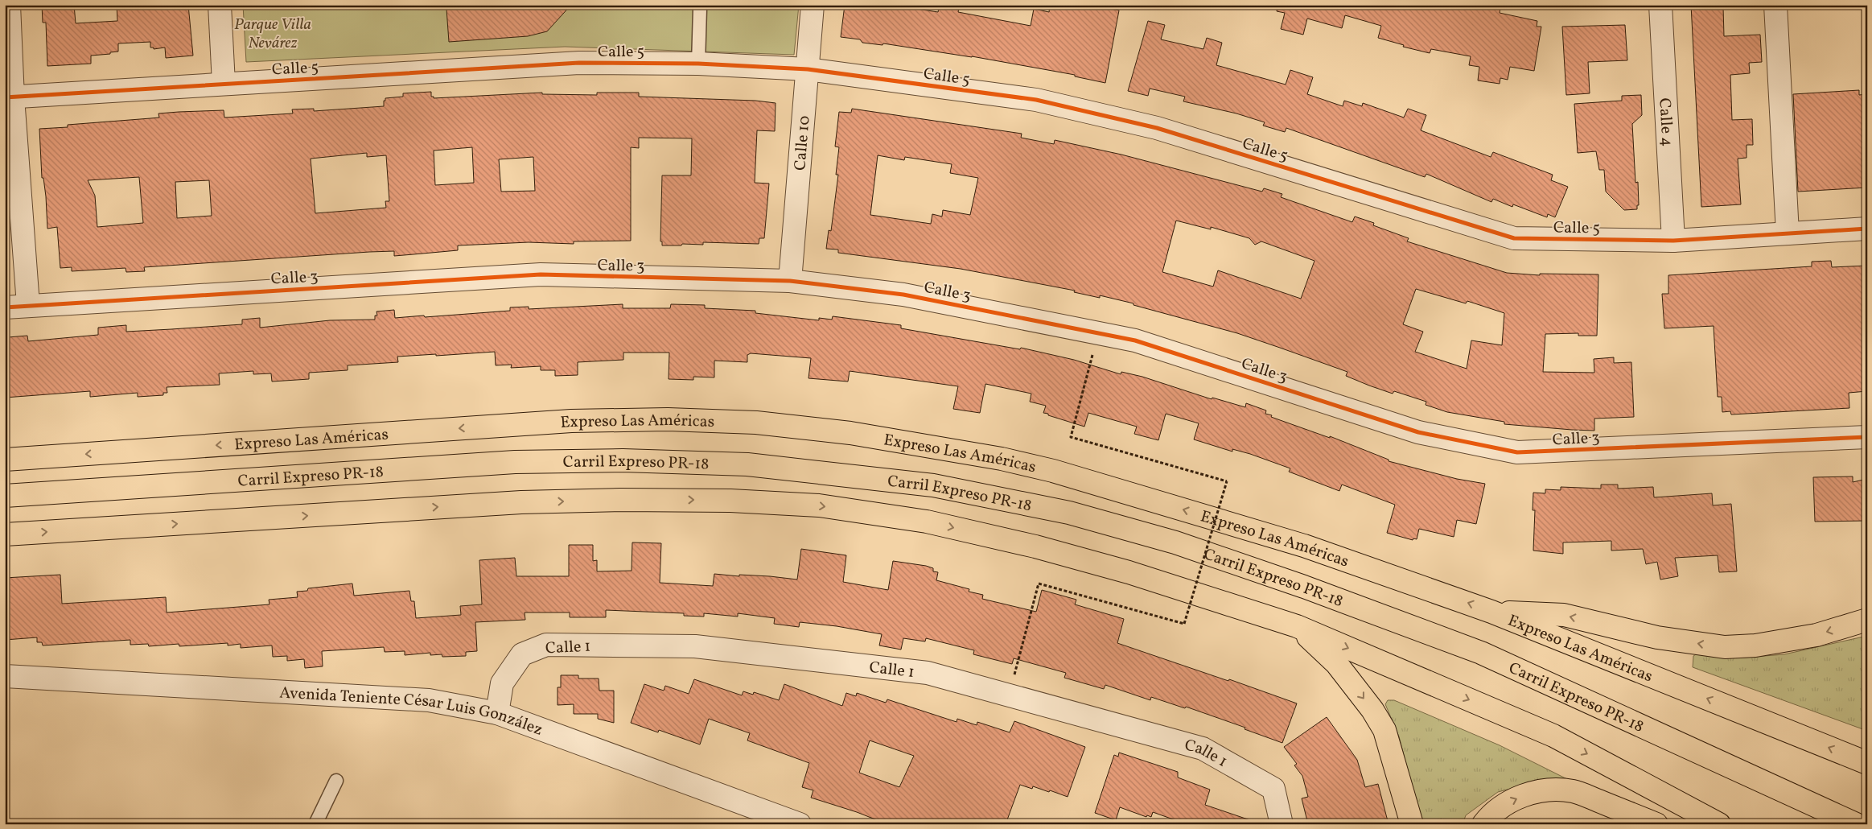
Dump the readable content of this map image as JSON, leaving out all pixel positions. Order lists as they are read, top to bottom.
{
  "streets": {
    "highway": ["Expreso Las Américas", "Carril Expreso PR-18"],
    "street": [
      "Calle 5",
      "Calle 4",
      "Calle 10",
      "Calle 3",
      "Calle 1",
      "Avenida Teniente César Luis González"
    ]
  },
  "crossings": [
    ["Calle 5", "Calle 4"],
    ["Calle 5", "Calle 10"],
    ["Calle 10", "Calle 3"],
    ["Calle 1", "Avenida Teniente César Luis González"]
  ],
  "parks": ["Parque Villa Nevárez"]
}
